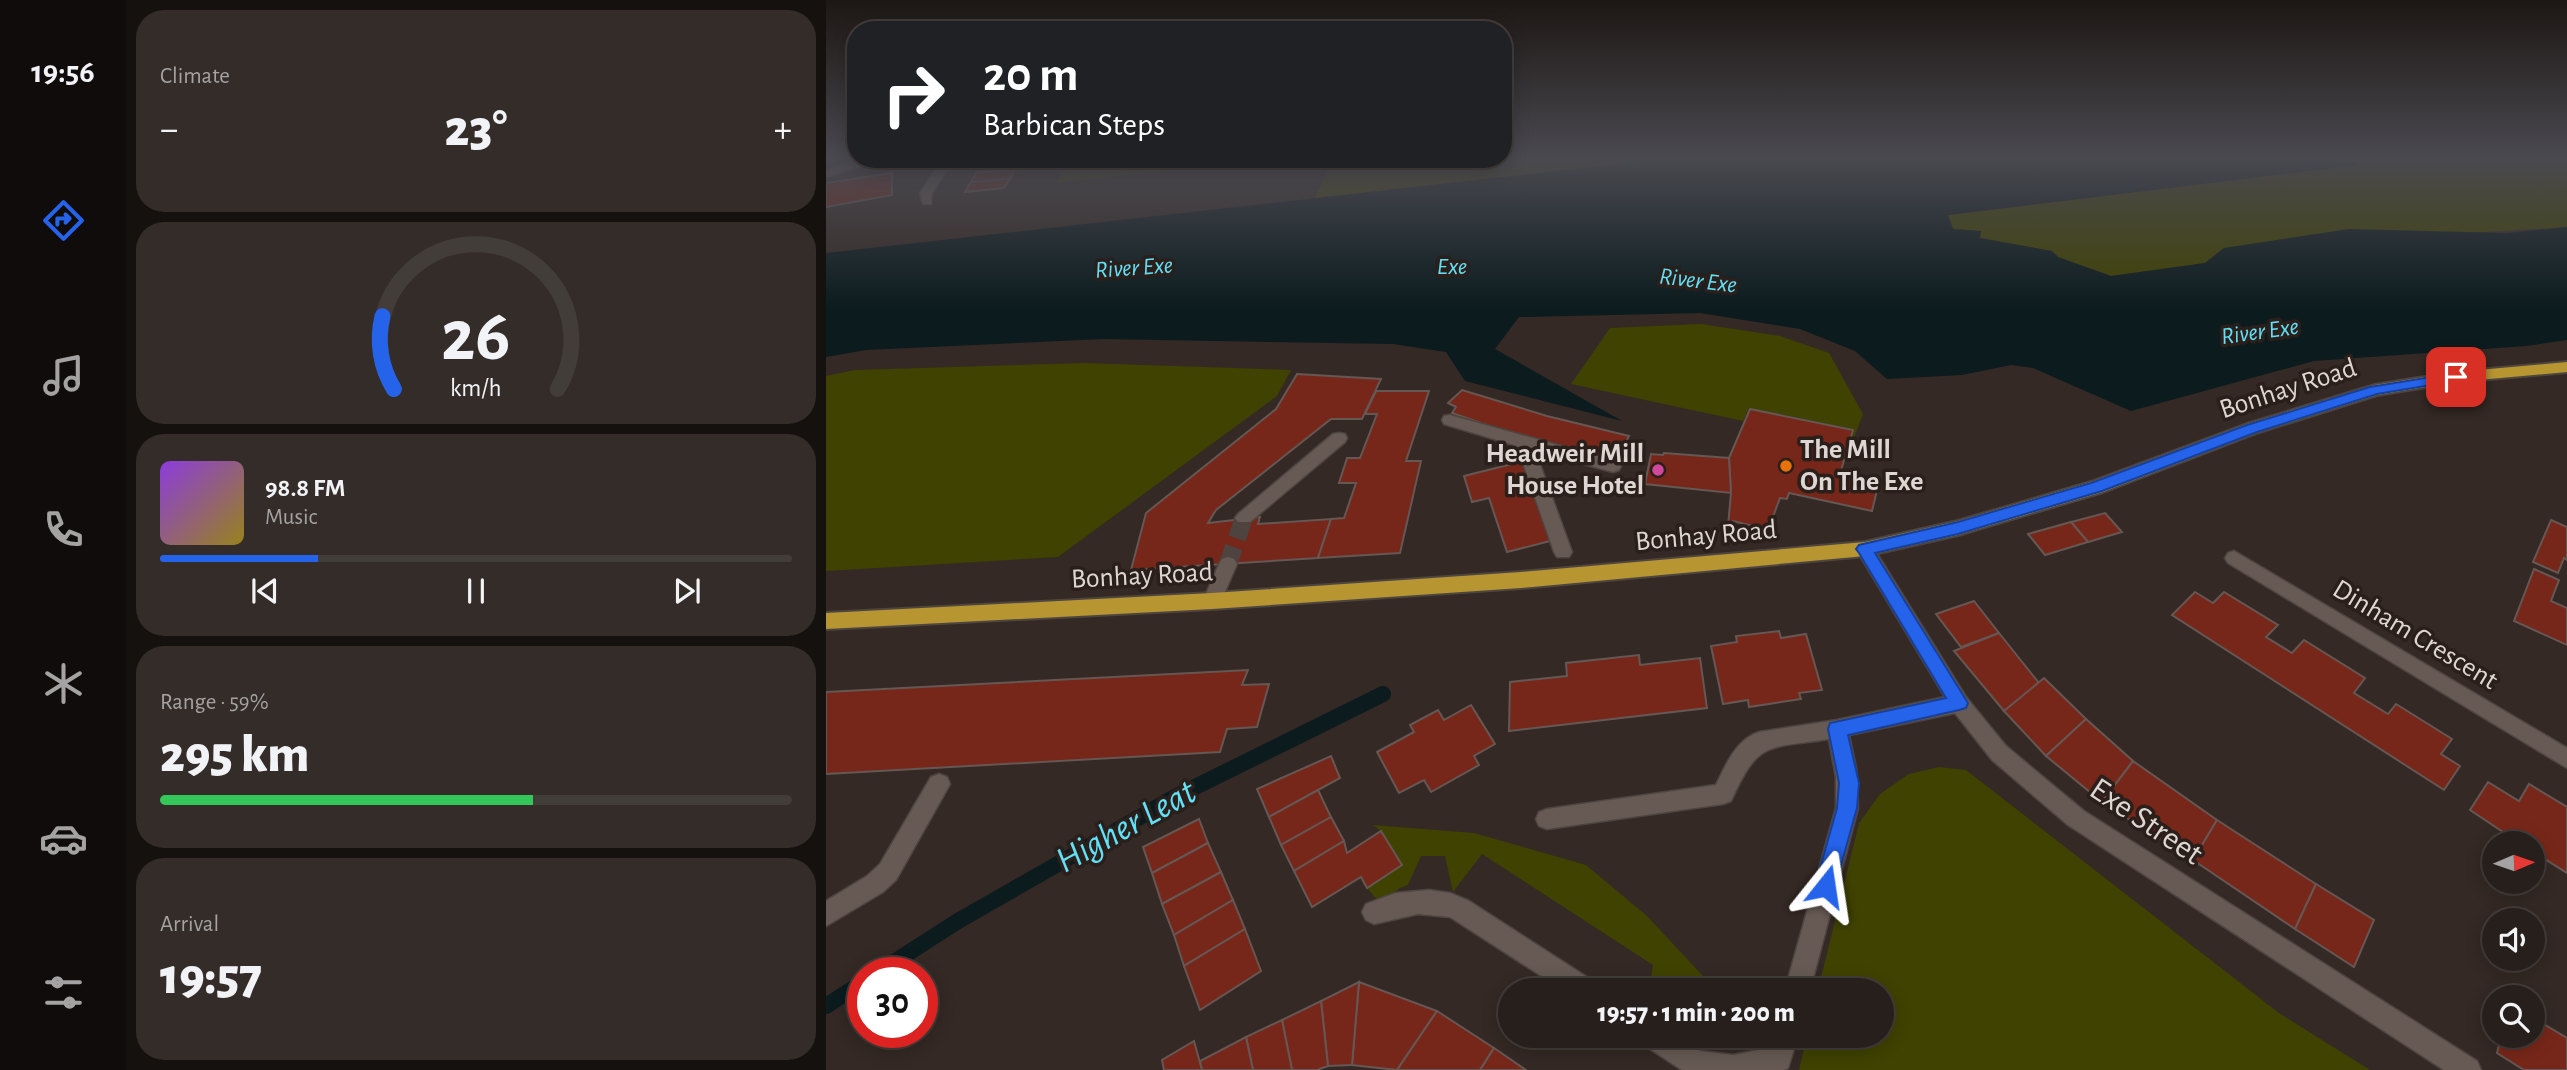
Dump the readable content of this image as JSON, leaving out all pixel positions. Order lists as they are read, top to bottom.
{
  "streets": {
    "highway": ["Bonhay Road"],
    "street": ["Dinham Crescent", "Exe Street"]
  },
  "crossings": [
    ["Bonhay Road", "Exe Street"]
  ],
  "water": ["Exe", "River Exe", "Higher Leat"],
  "places": ["The Mill On The Exe", "Headweir Mill House Hotel"],
  "north": "right",
  "page": {
    "tabs": "19:56",
    "tile": [
      "Climate",
      ["Range · 59%", "295 km"],
      ["Arrival", "19:57"]
    ],
    "turn": ["20 m", "Barbican Steps"],
    "heat": ["−", "23°", "+"],
    "song": ["98.8 FM", "Music"],
    "limit": "30",
    "trip": "19:57 · 1 min · 200 m",
    "gauge": ["26", "km/h"]
  }
}
